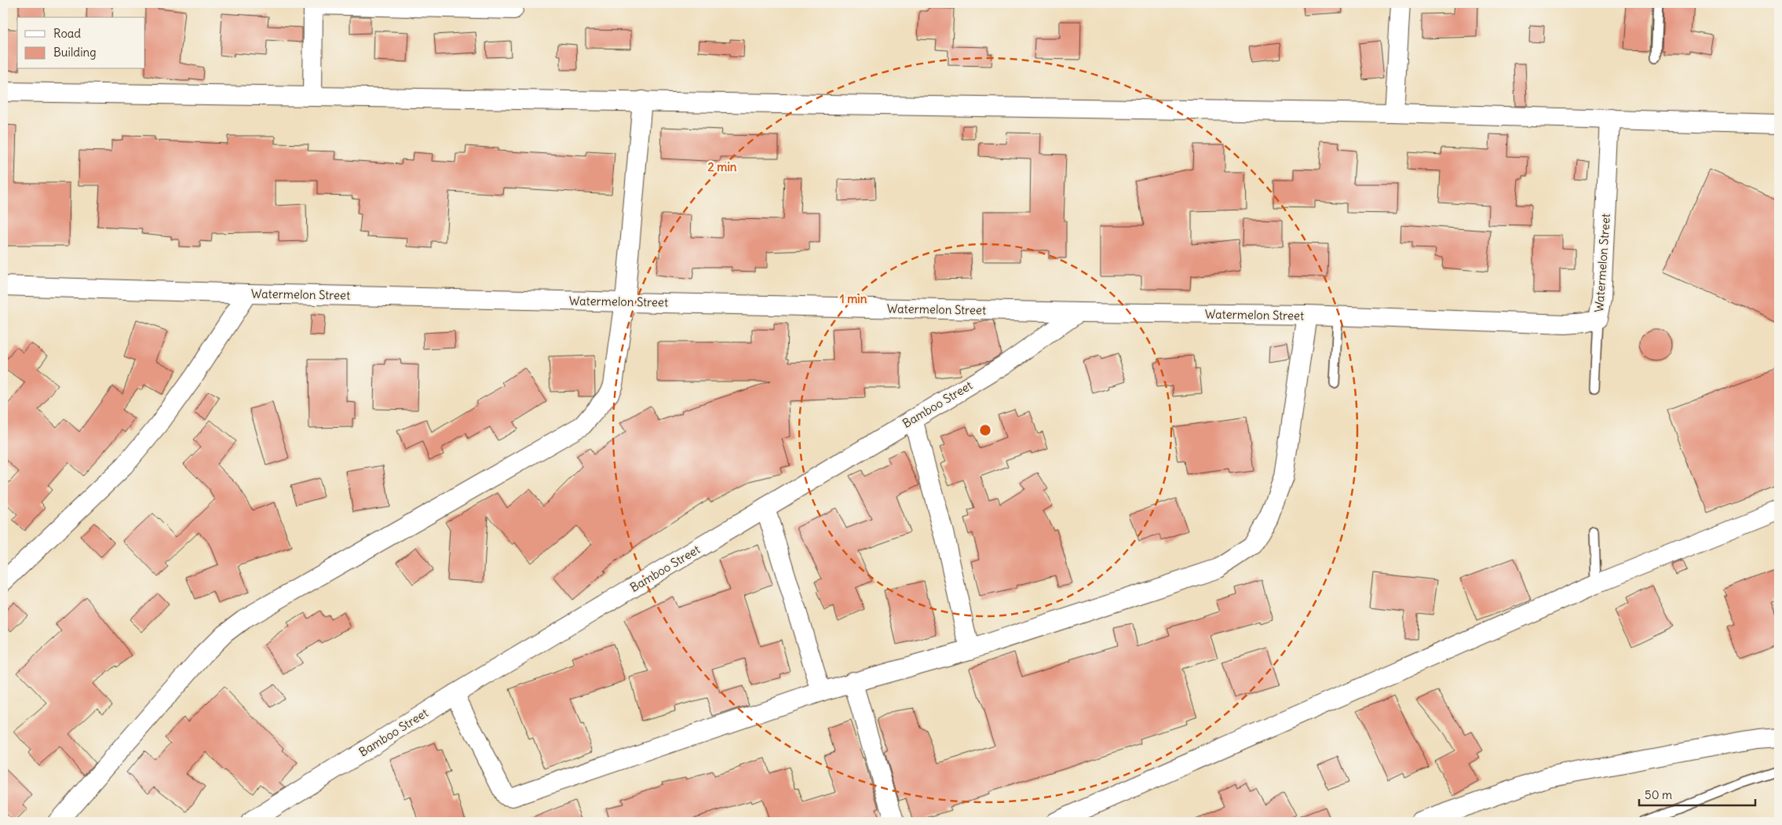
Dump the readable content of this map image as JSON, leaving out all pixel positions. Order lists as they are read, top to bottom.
{
  "streets": {
    "street": ["Watermelon Street", "Bamboo Street"]
  },
  "crossings": [
    ["Watermelon Street", "Bamboo Street"]
  ],
  "legend": ["Road", "Building"],
  "scale_bar": "50 m",
  "rings": ["2 min", "1 min"]
}
